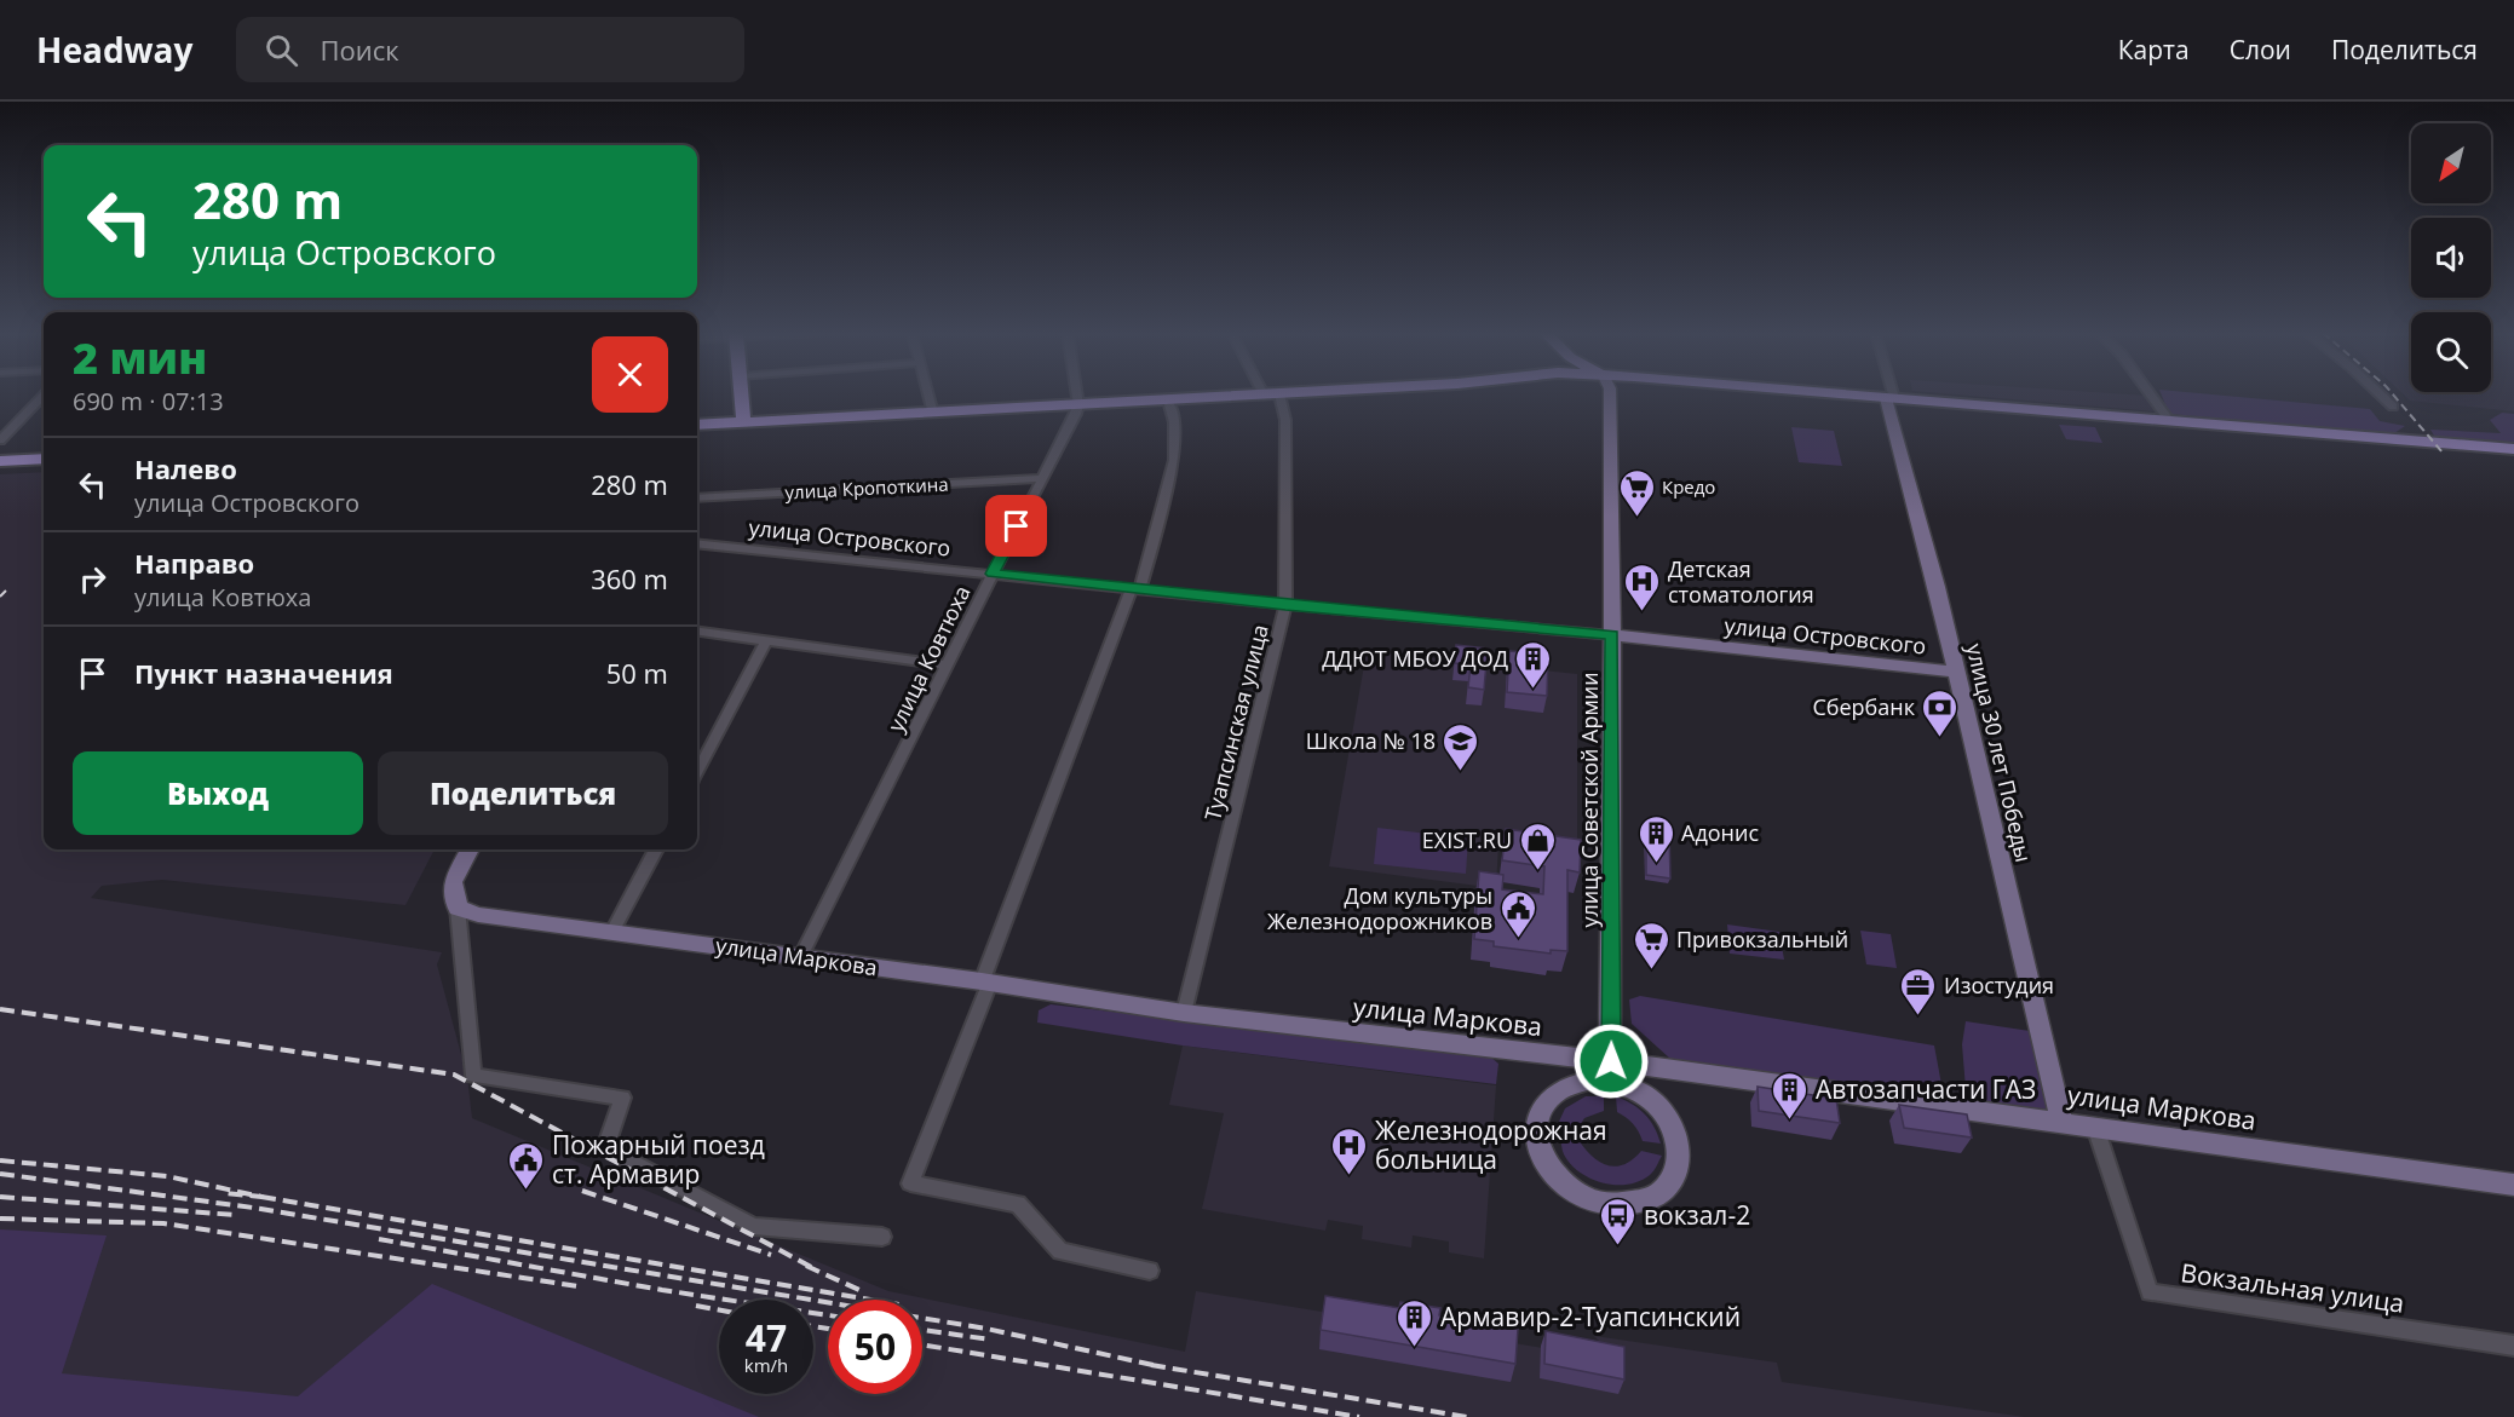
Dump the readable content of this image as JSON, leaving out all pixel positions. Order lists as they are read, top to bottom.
{
  "streets": {
    "main road": [
      "улица Островского",
      "улица 30 лет Победы",
      "улица Советской Армии",
      "улица Маркова"
    ],
    "street": [
      "улица Кропоткина",
      "улица Ковтюха",
      "Туапсинская улица",
      "Вокзальная улица"
    ]
  },
  "crossings": [
    ["улица Кропоткина", "улица Ковтюха"],
    ["улица Островского", "улица Ковтюха"],
    ["улица Островского", "Туапсинская улица"],
    ["улица Островского", "улица 30 лет Победы"],
    ["улица Островского", "улица Советской Армии"],
    ["улица Ковтюха", "улица Маркова"],
    ["Туапсинская улица", "улица Маркова"],
    ["улица 30 лет Победы", "улица Маркова"],
    ["улица Советской Армии", "улица Маркова"],
    ["улица Маркова", "Вокзальная улица"]
  ],
  "places": {
    "supermarket": ["Кредо", "Привокзальный"],
    "hospital": ["Детская стоматология", "Железнодорожная больница"],
    "building": [
      "ДДЮТ МБОУ ДОД",
      "Адонис",
      "Автозапчасти ГАЗ",
      "Армавир-2-Туапсинский"
    ],
    "bank": ["Сбербанк"],
    "school or university": ["Школа № 18"],
    "shop": ["EXIST.RU"],
    "public building": ["Дом культуры Железнодорожников", "Пожарный поезд ст. Армавир"],
    "office": ["Изостудия"],
    "bus stop": ["вокзал-2"]
  },
  "north": "bottom left",
  "page": {
    "header": "Headway",
    "search": "Поиск",
    "nav": ["Карта", "Слои", "Поделиться"],
    "turn": ["280 m", "улица Островского"],
    "heading": ["2 мин", "690 m · 07:13"],
    "list": [
      {
        "name": "Налево",
        "note": "улица Островского",
        "value": "280 m"
      },
      {
        "name": "Направо",
        "note": "улица Ковтюха",
        "value": "360 m"
      },
      {
        "name": "Пункт назначения",
        "value": "50 m"
      }
    ],
    "buttons": ["Выход", "Поделиться"],
    "speed": "47 km/h",
    "limit": "50"
  }
}
